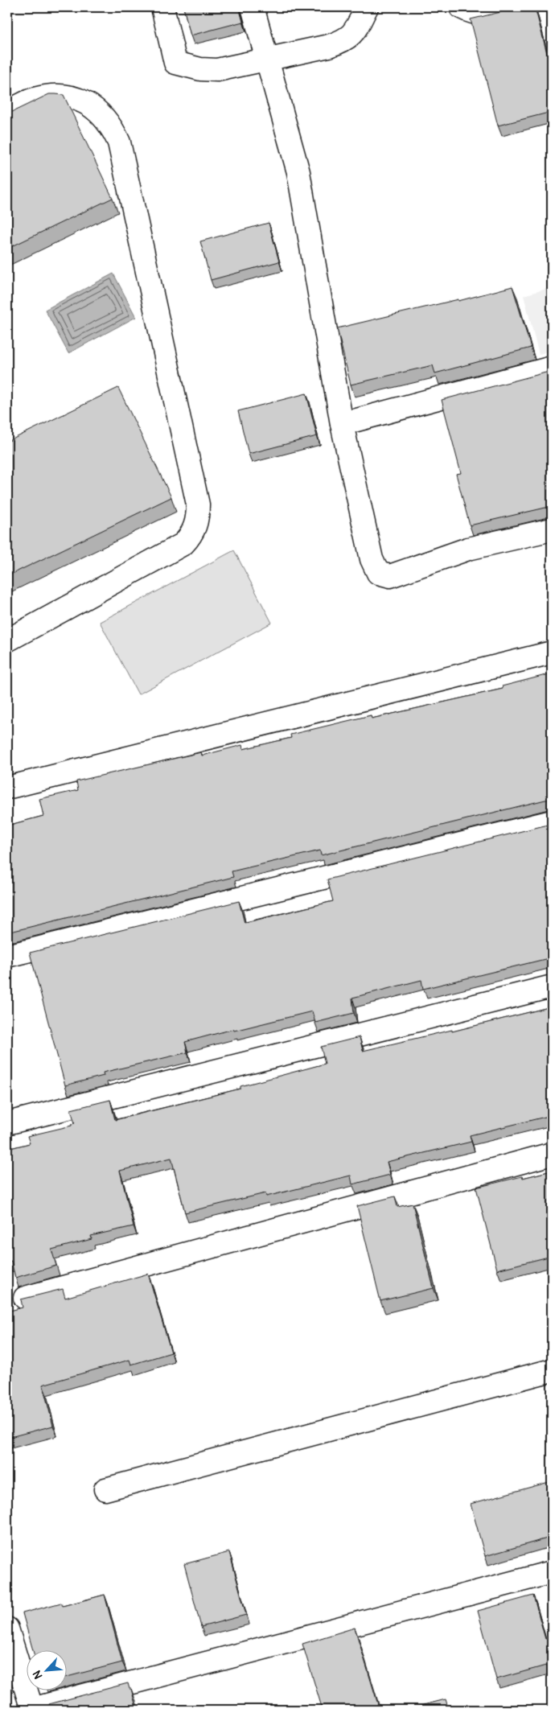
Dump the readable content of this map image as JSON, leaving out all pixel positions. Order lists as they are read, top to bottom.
{
  "north": "bottom left"
}
